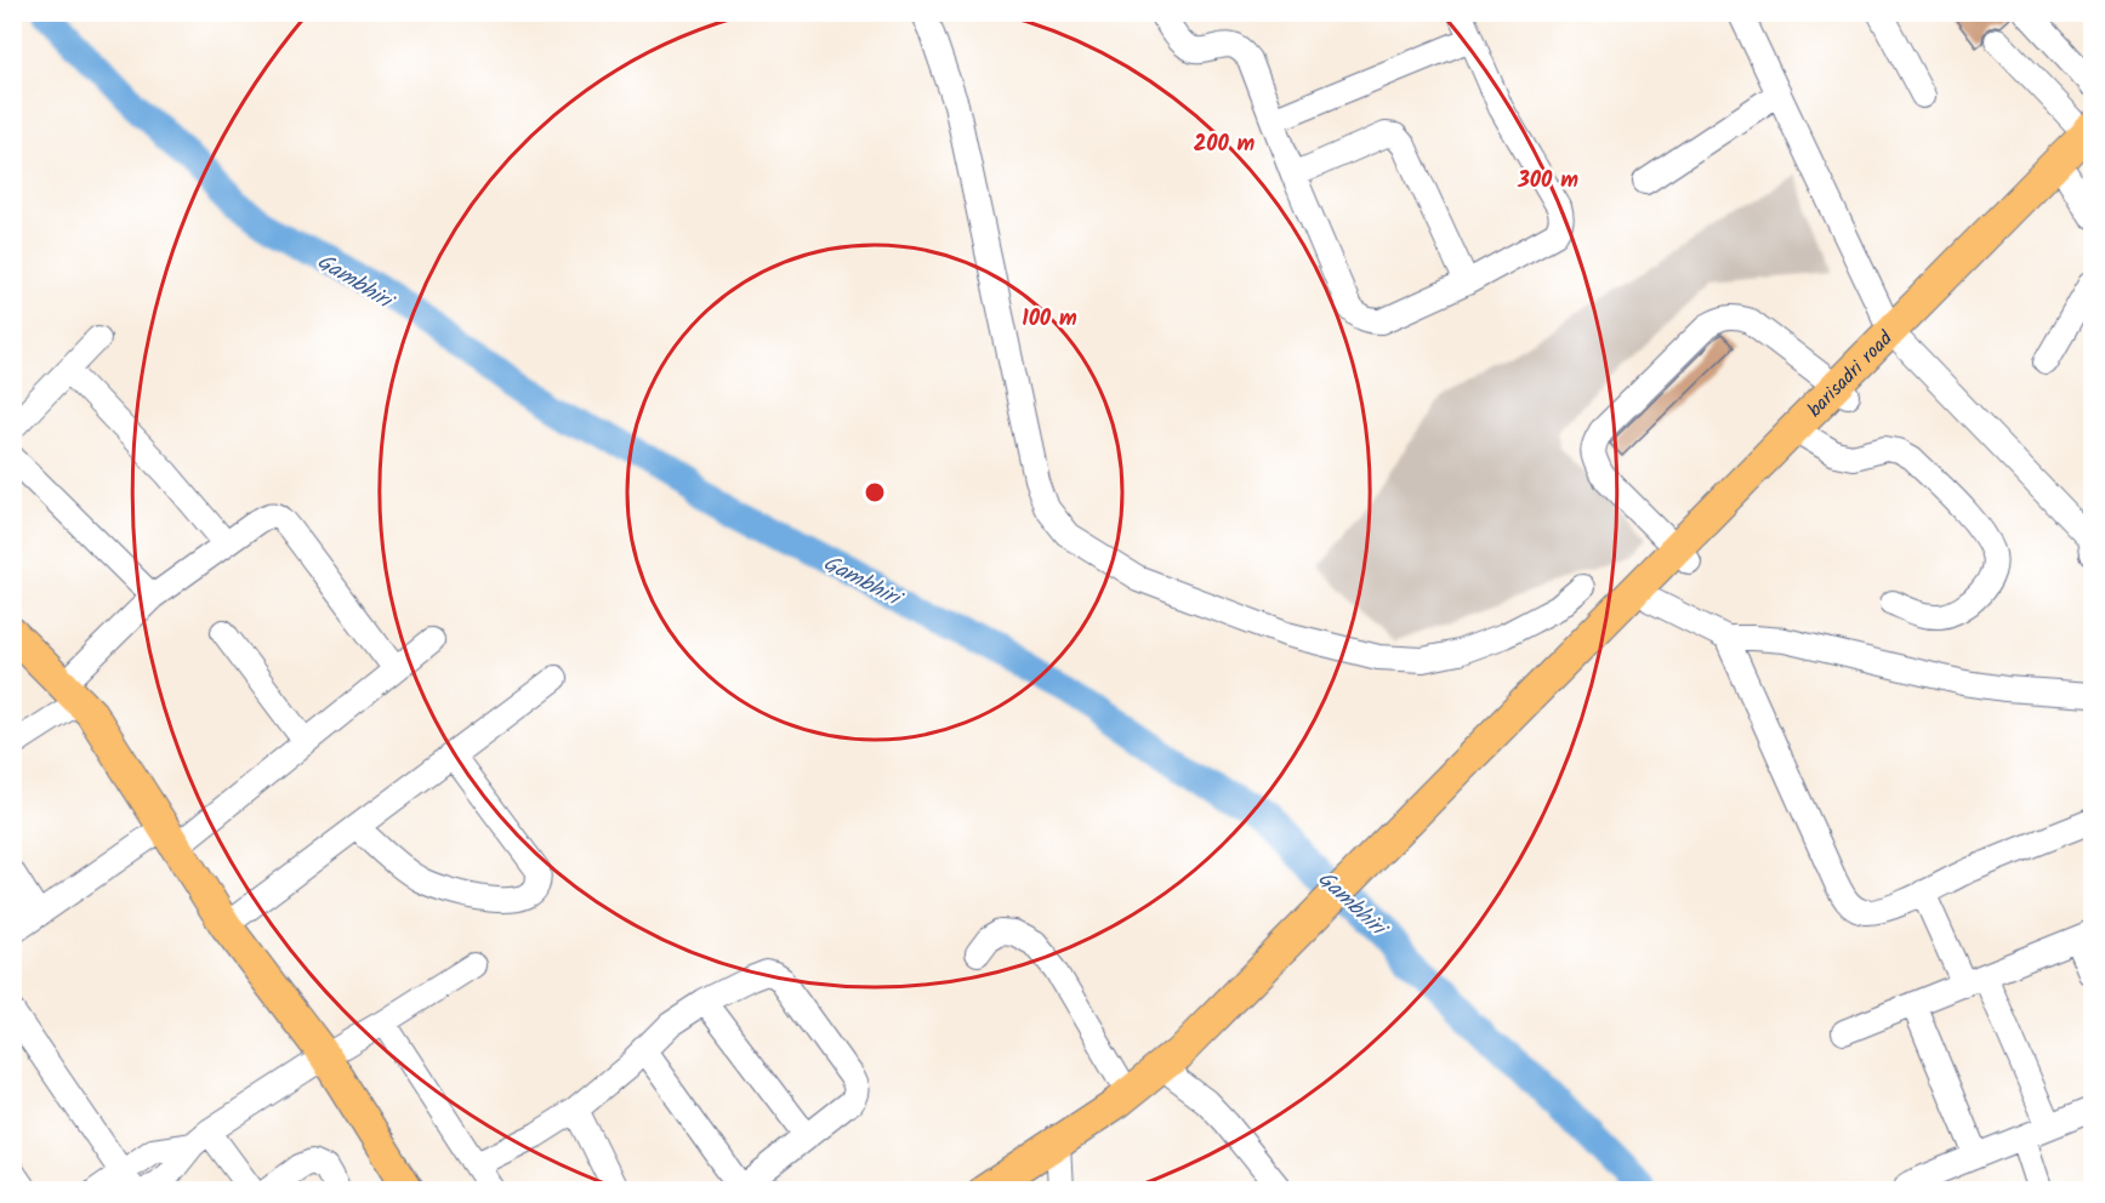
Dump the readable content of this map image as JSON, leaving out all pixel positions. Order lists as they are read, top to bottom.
{
  "streets": {
    "main road": ["barisadri road"]
  },
  "water": ["Gambhiri"],
  "rings": ["200 m", "300 m", "100 m"]
}
